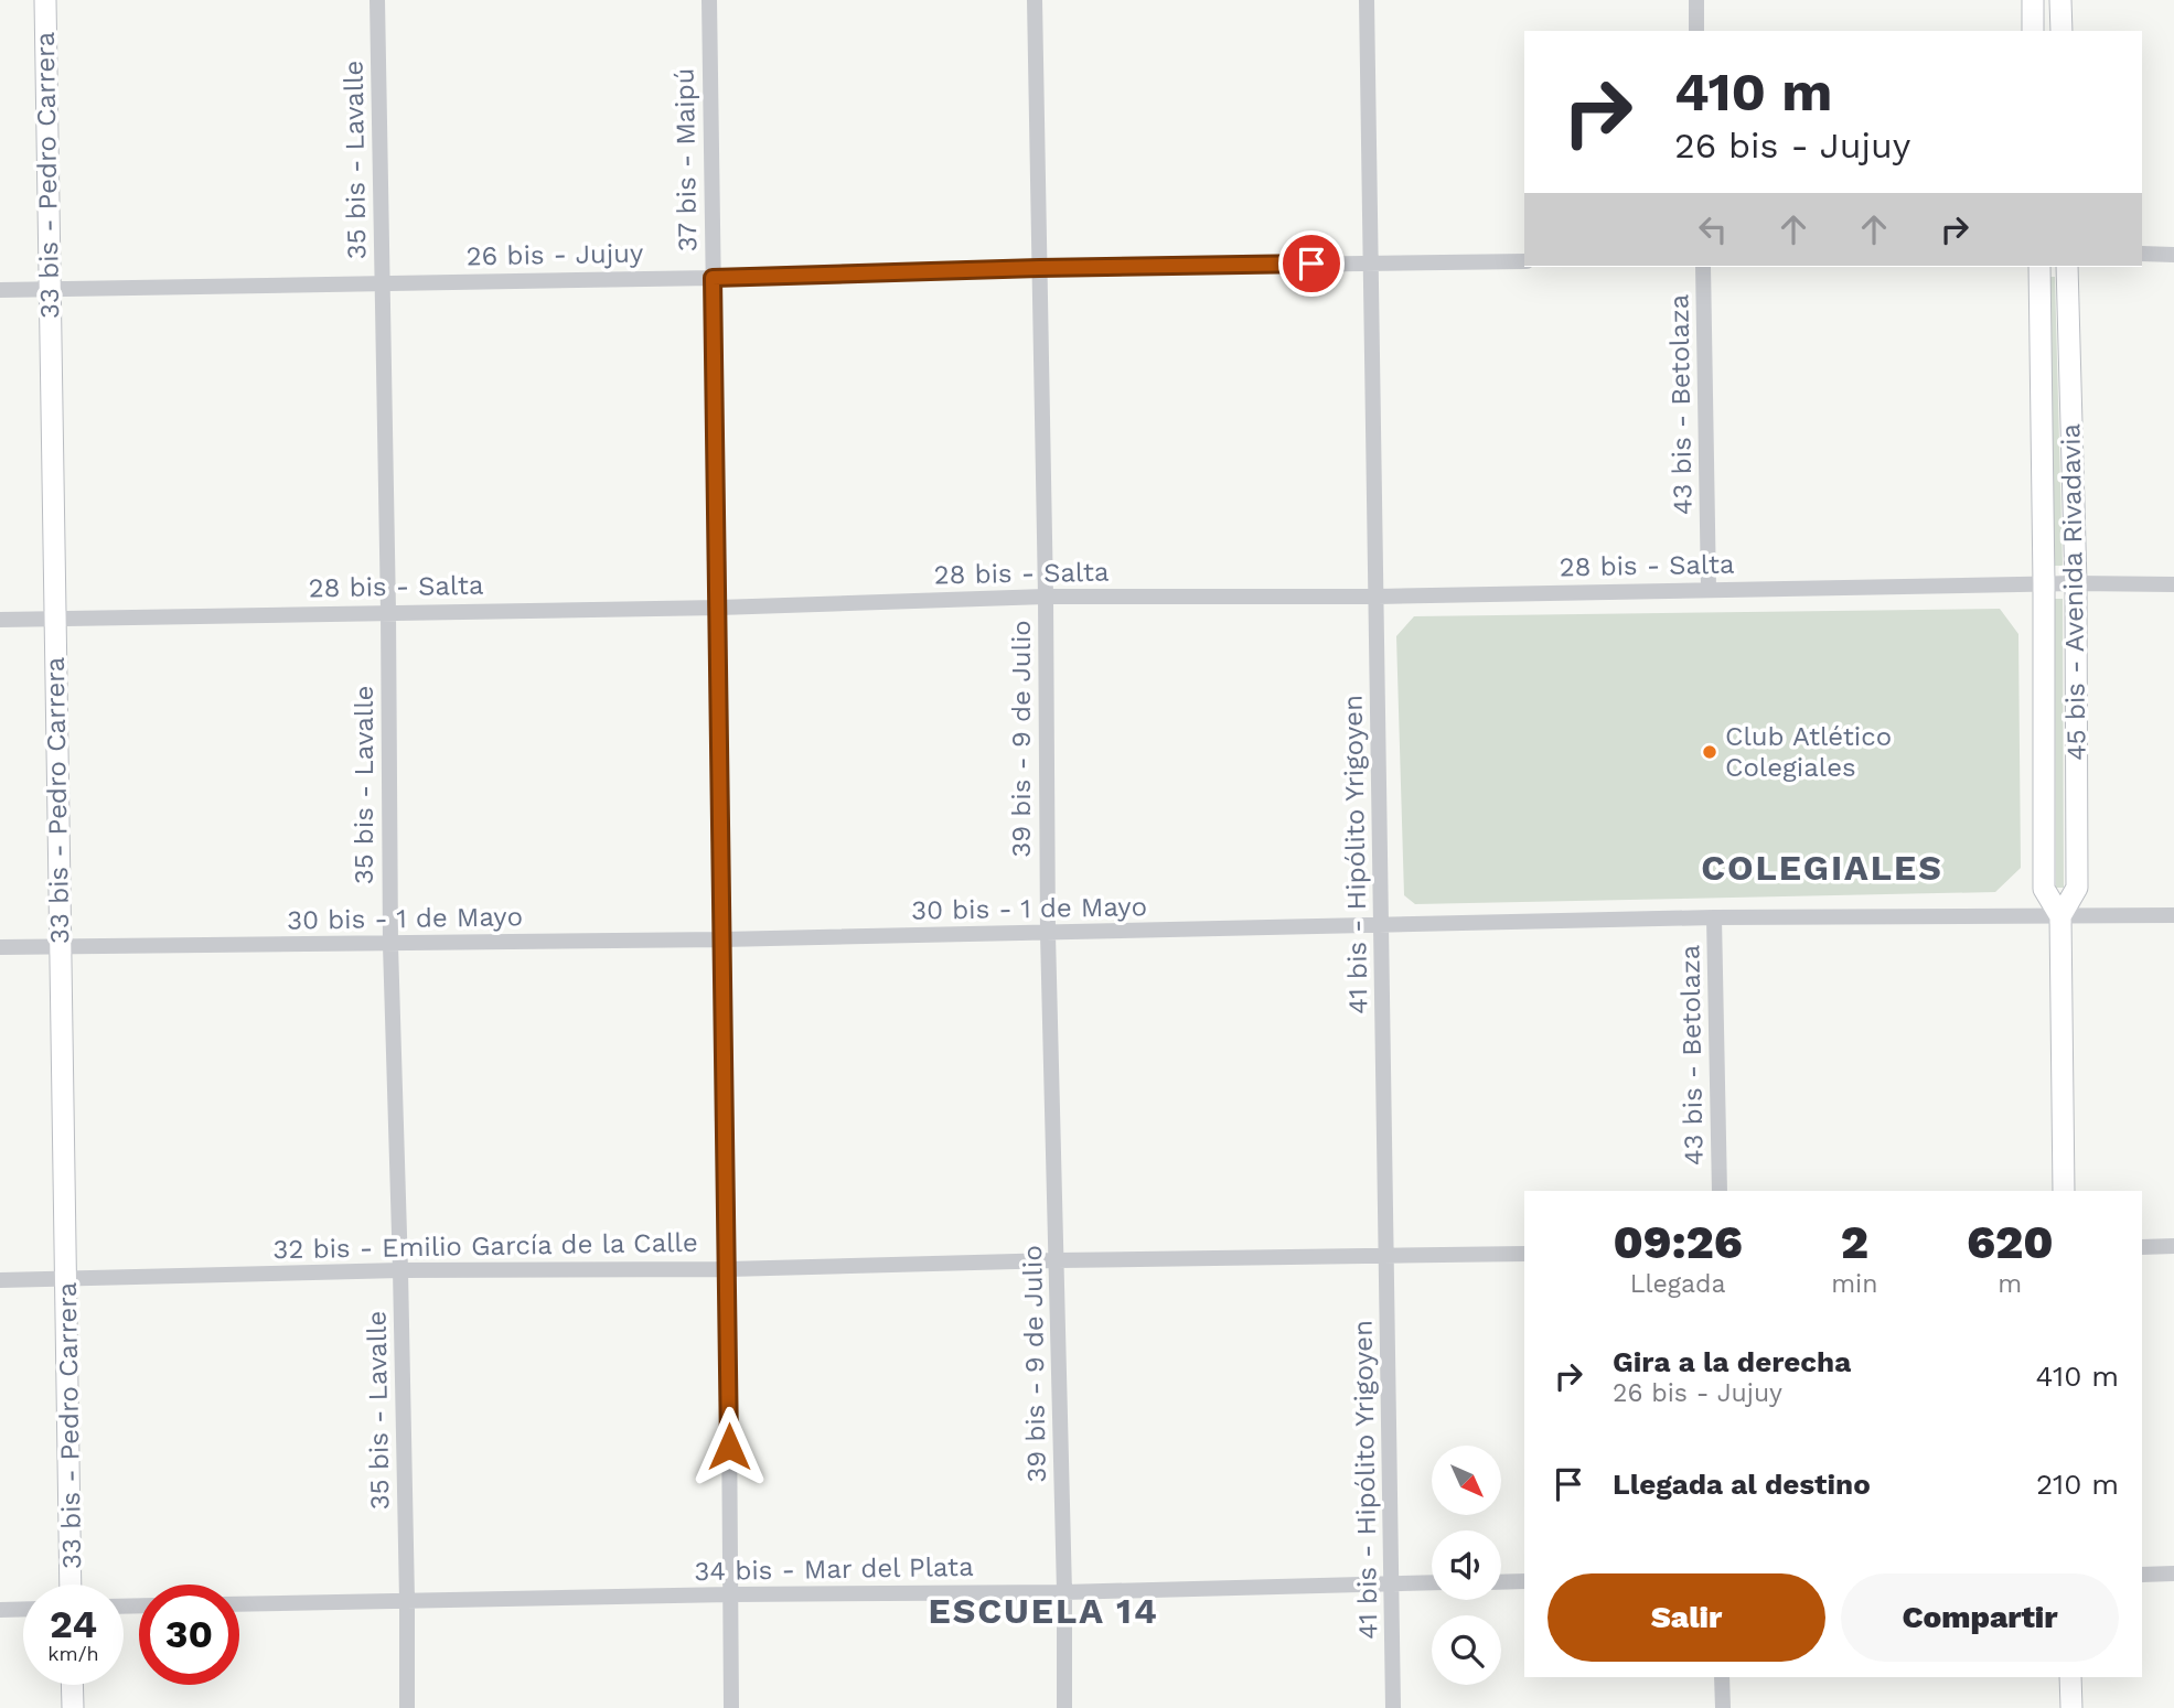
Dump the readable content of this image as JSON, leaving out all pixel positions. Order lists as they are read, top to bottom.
{
  "streets": {
    "main road": ["33 bis - Pedro Carrera", "45 bis - Avenida Rivadavia"],
    "street": [
      "35 bis - Lavalle",
      "37 bis - Maipú",
      "26 bis - Jujuy",
      "43 bis - Betolaza",
      "28 bis - Salta",
      "39 bis - 9 de Julio",
      "41 bis - Hipólito Yrigoyen",
      "30 bis - 1 de Mayo",
      "32 bis - Emilio García de la Calle",
      "34 bis - Mar del Plata"
    ]
  },
  "crossings": [
    ["35 bis - Lavalle", "26 bis - Jujuy"],
    ["35 bis - Lavalle", "28 bis - Salta"],
    ["35 bis - Lavalle", "30 bis - 1 de Mayo"],
    ["35 bis - Lavalle", "32 bis - Emilio García de la Calle"],
    ["35 bis - Lavalle", "34 bis - Mar del Plata"],
    ["37 bis - Maipú", "26 bis - Jujuy"],
    ["37 bis - Maipú", "28 bis - Salta"],
    ["37 bis - Maipú", "30 bis - 1 de Mayo"],
    ["37 bis - Maipú", "32 bis - Emilio García de la Calle"],
    ["37 bis - Maipú", "34 bis - Mar del Plata"],
    ["33 bis - Pedro Carrera", "26 bis - Jujuy"],
    ["33 bis - Pedro Carrera", "28 bis - Salta"],
    ["33 bis - Pedro Carrera", "30 bis - 1 de Mayo"],
    ["33 bis - Pedro Carrera", "32 bis - Emilio García de la Calle"],
    ["26 bis - Jujuy", "39 bis - 9 de Julio"],
    ["26 bis - Jujuy", "41 bis - Hipólito Yrigoyen"],
    ["43 bis - Betolaza", "28 bis - Salta"],
    ["43 bis - Betolaza", "30 bis - 1 de Mayo"],
    ["28 bis - Salta", "45 bis - Avenida Rivadavia"],
    ["28 bis - Salta", "39 bis - 9 de Julio"],
    ["28 bis - Salta", "41 bis - Hipólito Yrigoyen"],
    ["45 bis - Avenida Rivadavia", "30 bis - 1 de Mayo"],
    ["39 bis - 9 de Julio", "30 bis - 1 de Mayo"],
    ["39 bis - 9 de Julio", "32 bis - Emilio García de la Calle"],
    ["39 bis - 9 de Julio", "34 bis - Mar del Plata"],
    ["41 bis - Hipólito Yrigoyen", "30 bis - 1 de Mayo"],
    ["41 bis - Hipólito Yrigoyen", "32 bis - Emilio García de la Calle"],
    ["41 bis - Hipólito Yrigoyen", "34 bis - Mar del Plata"]
  ],
  "districts": ["COLEGIALES", "ESCUELA 14"],
  "places": ["Club Atlético Colegiales"],
  "north": "bottom right",
  "page": {
    "turn": ["410 m", "26 bis - Jujuy"],
    "eta": [
      "09:26",
      "Llegada",
      "2",
      "min",
      "620",
      "m"
    ],
    "list": [
      {
        "name": "Gira a la derecha",
        "note": "26 bis - Jujuy",
        "value": "410 m"
      },
      {
        "name": "Llegada al destino",
        "value": "210 m"
      }
    ],
    "buttons": ["Salir", "Compartir"],
    "speed": "24 km/h",
    "limit": "30"
  }
}
